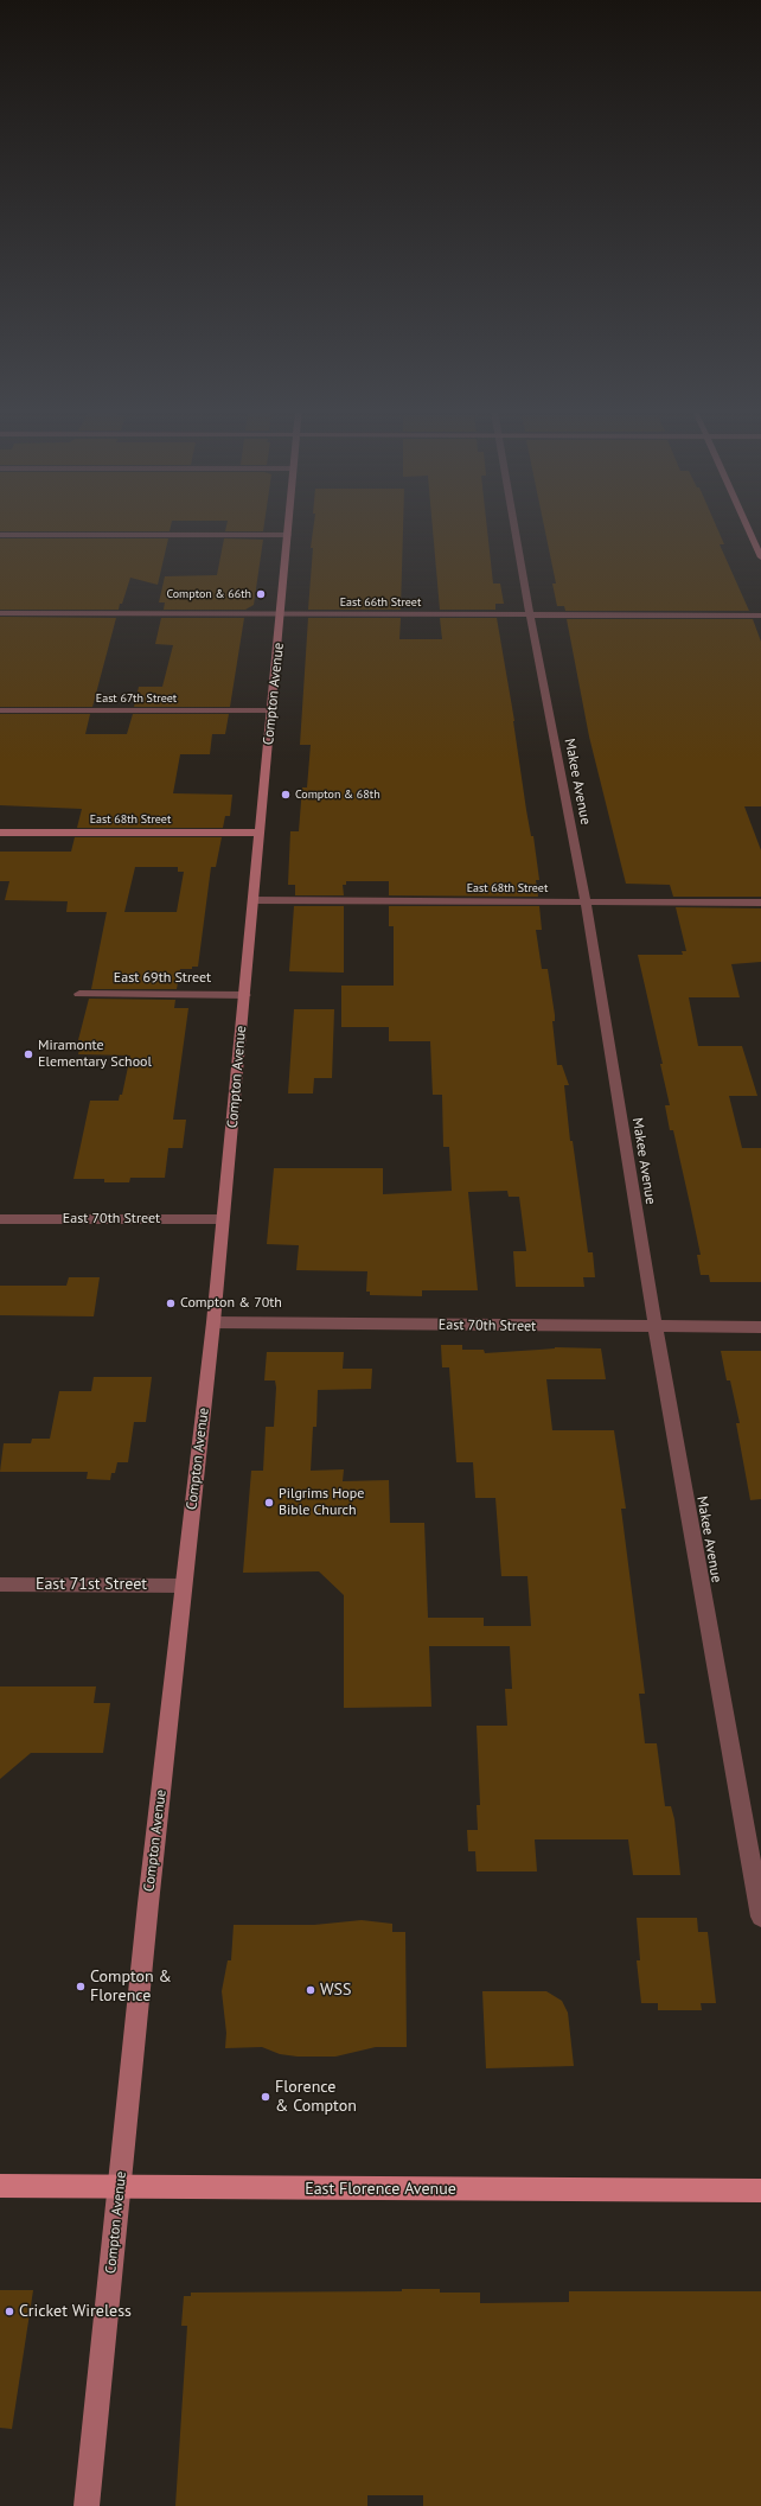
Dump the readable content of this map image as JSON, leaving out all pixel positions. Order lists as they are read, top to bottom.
{
  "streets": {
    "main road": ["Compton Avenue", "East 68th Street", "East Florence Avenue"],
    "street": [
      "East 66th Street",
      "East 67th Street",
      "Makee Avenue",
      "East 69th Street",
      "East 70th Street",
      "East 71st Street"
    ]
  },
  "crossings": [
    ["East 66th Street", "Compton Avenue"],
    ["East 66th Street", "Makee Avenue"],
    ["Compton Avenue", "East 67th Street"],
    ["Compton Avenue", "East 68th Street"],
    ["Compton Avenue", "East 69th Street"],
    ["Compton Avenue", "East 70th Street"],
    ["Compton Avenue", "East 71st Street"],
    ["Compton Avenue", "East Florence Avenue"],
    ["Makee Avenue", "East 68th Street"],
    ["Makee Avenue", "East 70th Street"]
  ],
  "places": [
    "Compton & 66th",
    "Compton & 68th",
    "Miramonte Elementary School",
    "Compton & 70th",
    "Pilgrims Hope Bible Church",
    "Compton & Florence",
    "WSS",
    "Florence & Compton",
    "Cricket Wireless"
  ]
}
